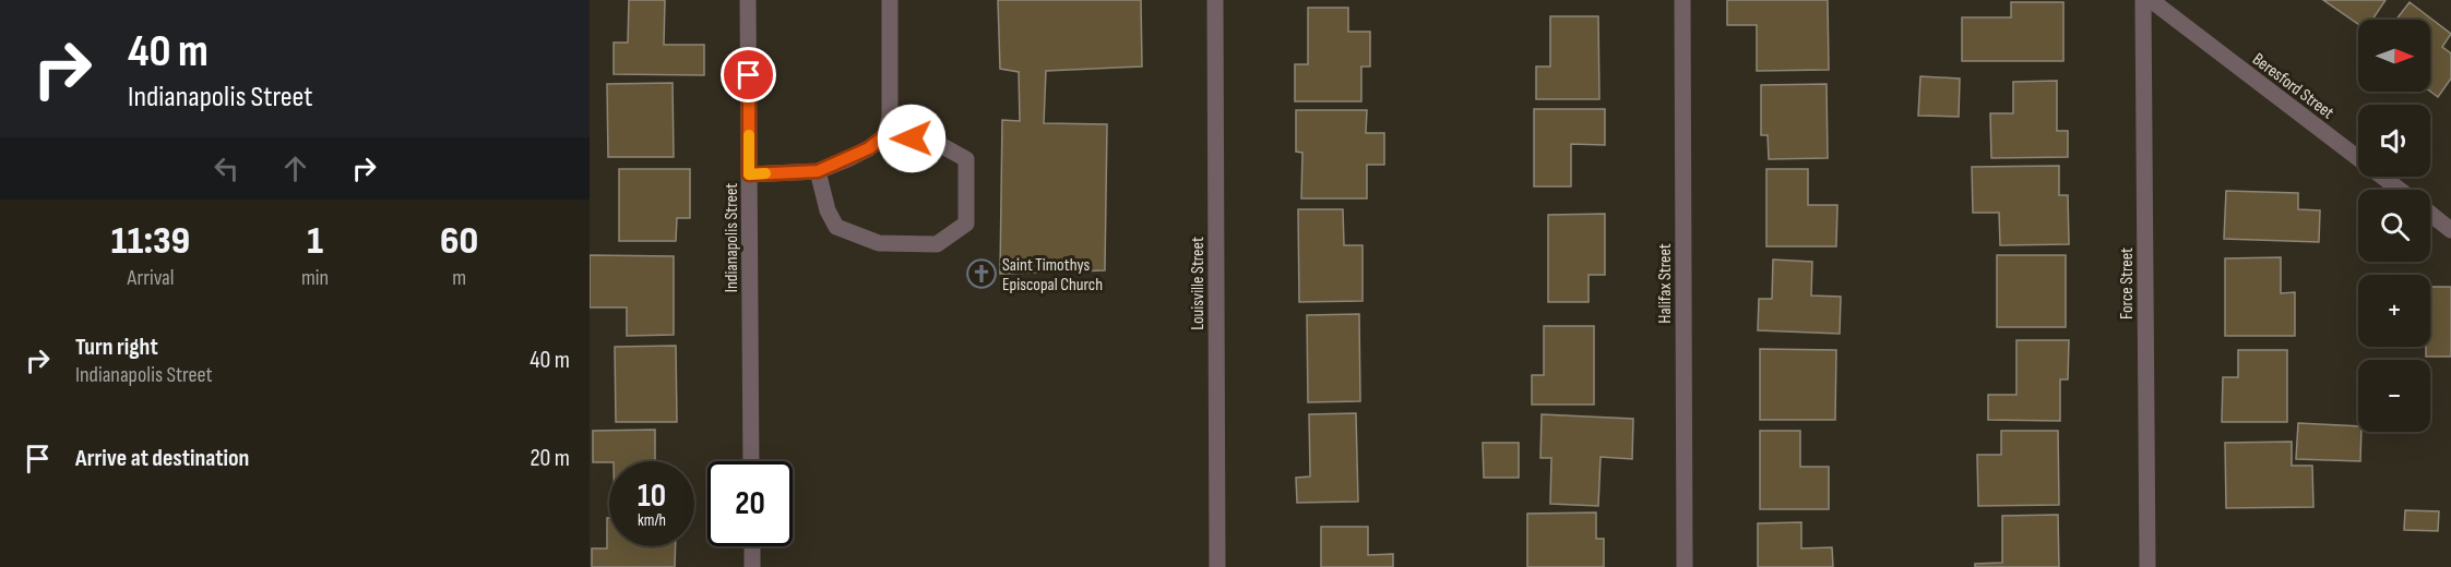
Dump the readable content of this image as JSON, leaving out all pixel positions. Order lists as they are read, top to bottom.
{
  "streets": {
    "street": [
      "Beresford Street",
      "Indianapolis Street",
      "Louisville Street",
      "Halifax Street",
      "Force Street"
    ]
  },
  "places": {
    "church": ["Saint Timothys Episcopal Church"]
  },
  "north": "right",
  "page": {
    "turn": ["40 m", "Indianapolis Street"],
    "map_buttons": ["+", "−"],
    "eta": [
      "11:39",
      "Arrival",
      "1",
      "min",
      "60",
      "m"
    ],
    "list": [
      {
        "name": "Turn right",
        "note": "Indianapolis Street",
        "value": "40 m"
      },
      {
        "name": "Arrive at destination",
        "value": "20 m"
      }
    ],
    "speed": "10 km/h",
    "limit": "20"
  }
}
